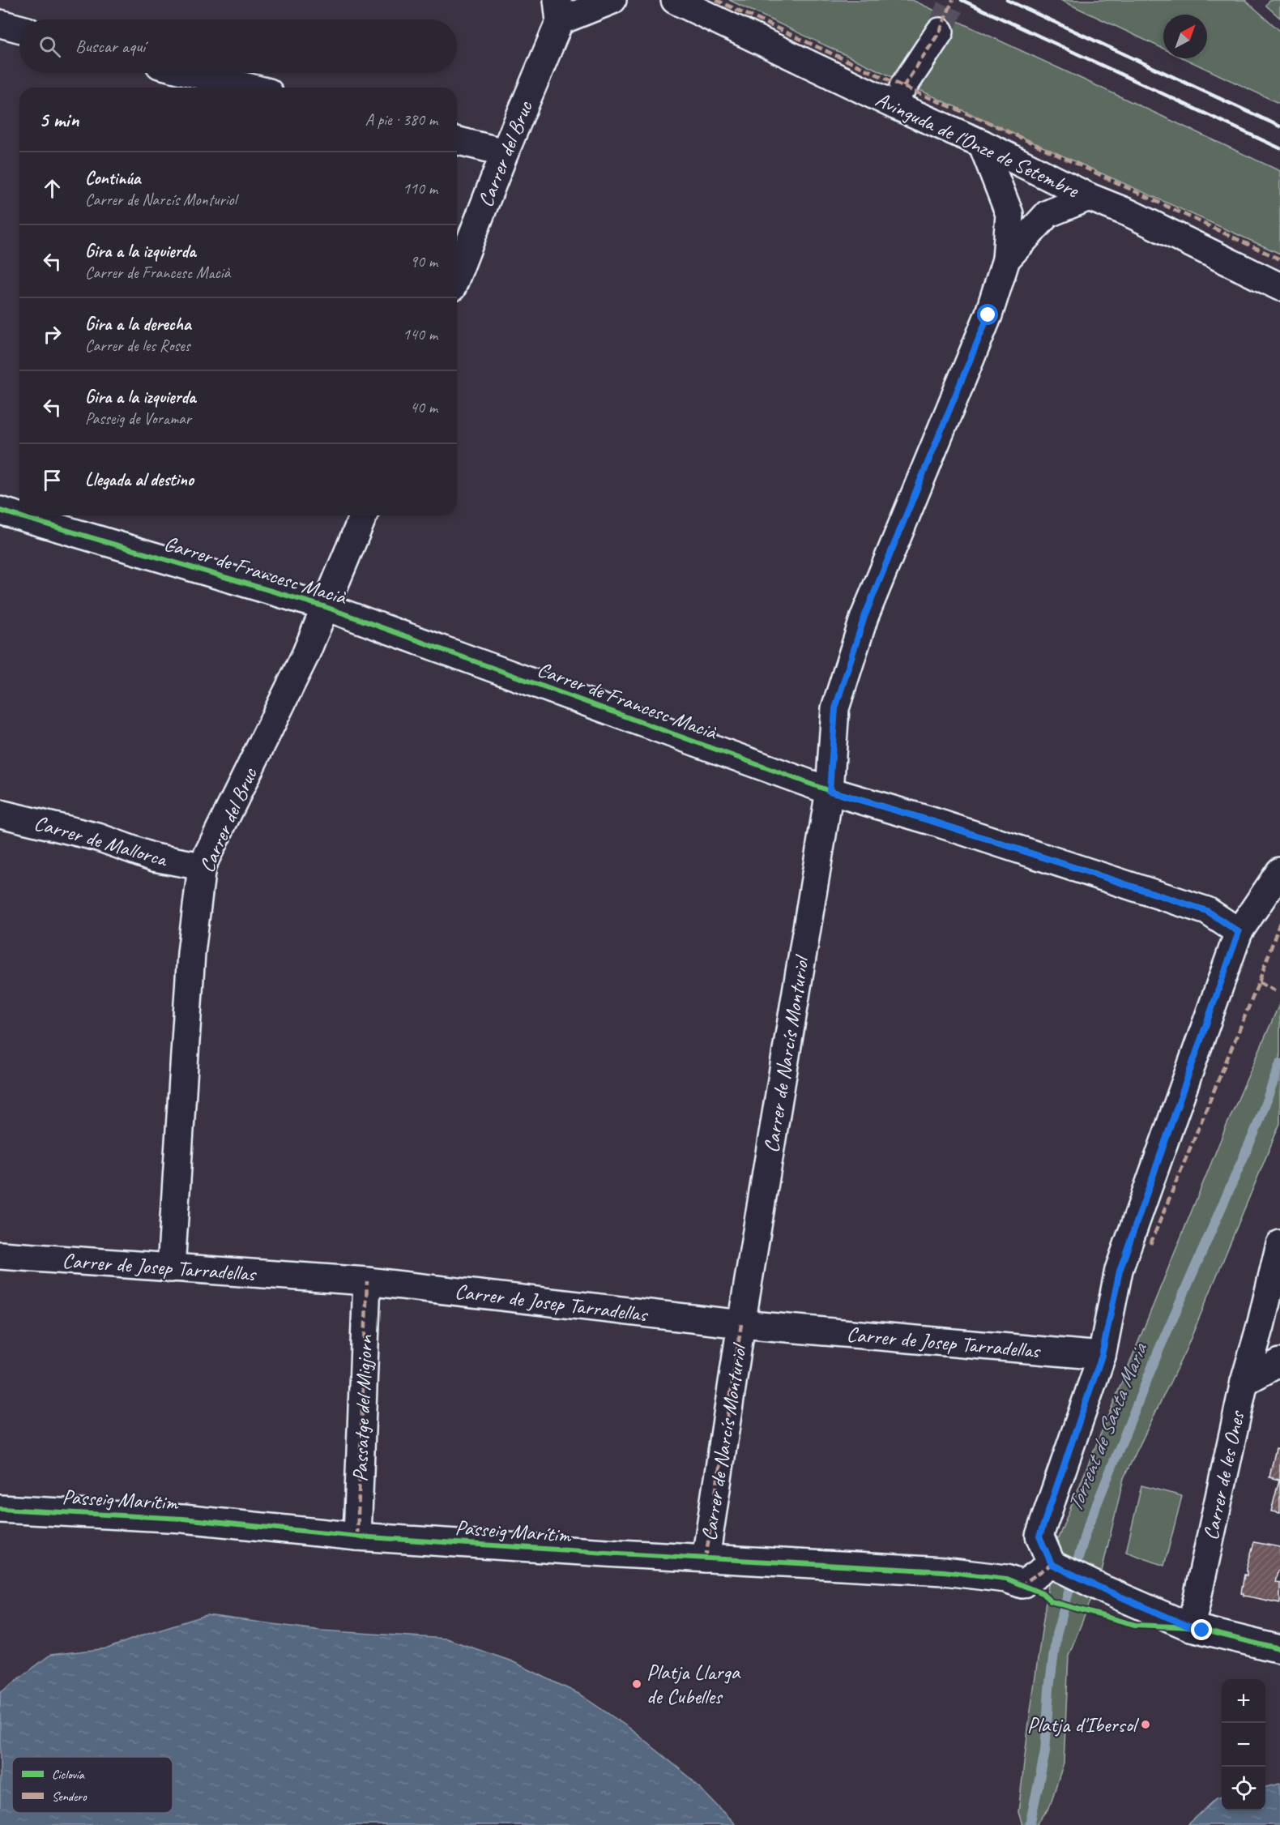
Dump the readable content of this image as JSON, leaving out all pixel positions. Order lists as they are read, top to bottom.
{
  "streets": {
    "street": [
      "Avinguda de l'Onze de Setembre",
      "Carrer del Bruc",
      "Carrer de Francesc Macià",
      "Carrer de Mallorca",
      "Carrer de Narcís Monturiol",
      "Carrer de Josep Tarradellas",
      "Passatge del Migjorn",
      "Carrer de les Ones",
      "Passeig Marítim"
    ]
  },
  "crossings": [
    ["Avinguda de l'Onze de Setembre", "Carrer de Narcís Monturiol"],
    ["Carrer del Bruc", "Carrer de Francesc Macià"],
    ["Carrer del Bruc", "Carrer de Mallorca"],
    ["Carrer del Bruc", "Carrer de Josep Tarradellas"],
    ["Carrer de Francesc Macià", "Carrer de Narcís Monturiol"],
    ["Carrer de Narcís Monturiol", "Carrer de Josep Tarradellas"],
    ["Carrer de Narcís Monturiol", "Passeig Marítim"],
    ["Carrer de Josep Tarradellas", "Passatge del Migjorn"],
    ["Passatge del Migjorn", "Passeig Marítim"]
  ],
  "water": ["Torrent de Santa Maria"],
  "places": ["Platja Llarga de Cubelles", "Platja d'Ibersol"],
  "legend": ["Ciclovía", "Sendero"],
  "north": "top right",
  "page": {
    "search": "Buscar aquí",
    "heading": ["5 min", "A pie · 380 m"],
    "list": [
      ["Continúa", "Carrer de Narcís Monturiol", "110 m"],
      ["Gira a la izquierda", "Carrer de Francesc Macià", "90 m"],
      ["Gira a la derecha", "Carrer de les Roses", "140 m"],
      ["Gira a la izquierda", "Passeig de Voramar", "40 m"],
      "Llegada al destino"
    ],
    "map_buttons": ["+", "−"]
  }
}
